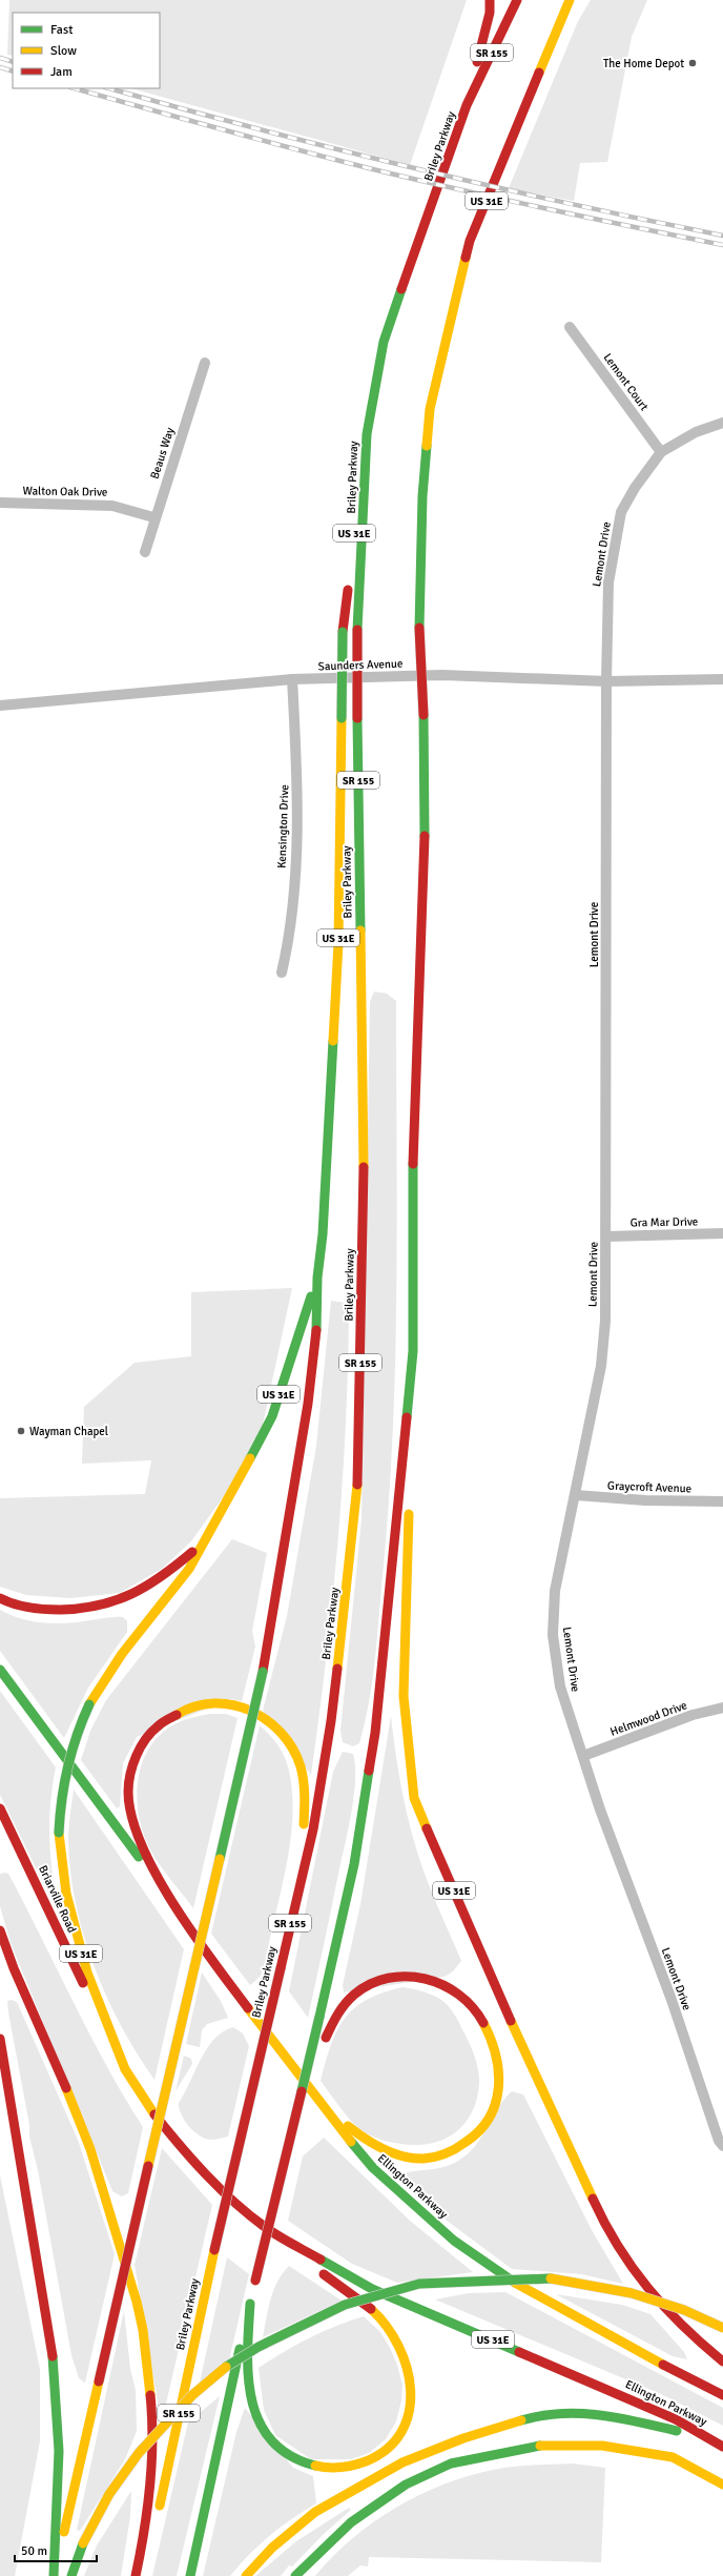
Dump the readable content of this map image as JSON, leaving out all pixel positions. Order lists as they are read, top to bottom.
{
  "streets": {
    "main road": [
      "SR 155",
      "Briley Parkway",
      "US 31E",
      "Briarville Road",
      "Ellington Parkway"
    ],
    "street": [
      "Lemont Court",
      "Beaus Way",
      "Walton Oak Drive",
      "Lemont Drive",
      "Saunders Avenue",
      "Kensington Drive",
      "Gra Mar Drive",
      "Graycroft Avenue",
      "Helmwood Drive"
    ]
  },
  "crossings": [
    ["Briley Parkway", "US 31E"],
    ["US 31E", "Briarville Road"],
    ["US 31E", "Ellington Parkway"],
    ["Lemont Court", "Lemont Drive"],
    ["Beaus Way", "Walton Oak Drive"],
    ["Lemont Drive", "Saunders Avenue"],
    ["Lemont Drive", "Gra Mar Drive"],
    ["Lemont Drive", "Graycroft Avenue"],
    ["Lemont Drive", "Helmwood Drive"],
    ["Saunders Avenue", "Kensington Drive"],
    ["Briarville Road", "Ellington Parkway"]
  ],
  "places": ["The Home Depot", "Wayman Chapel"],
  "legend": ["Fast", "Slow", "Jam"],
  "scale_bar": "50 m"
}
